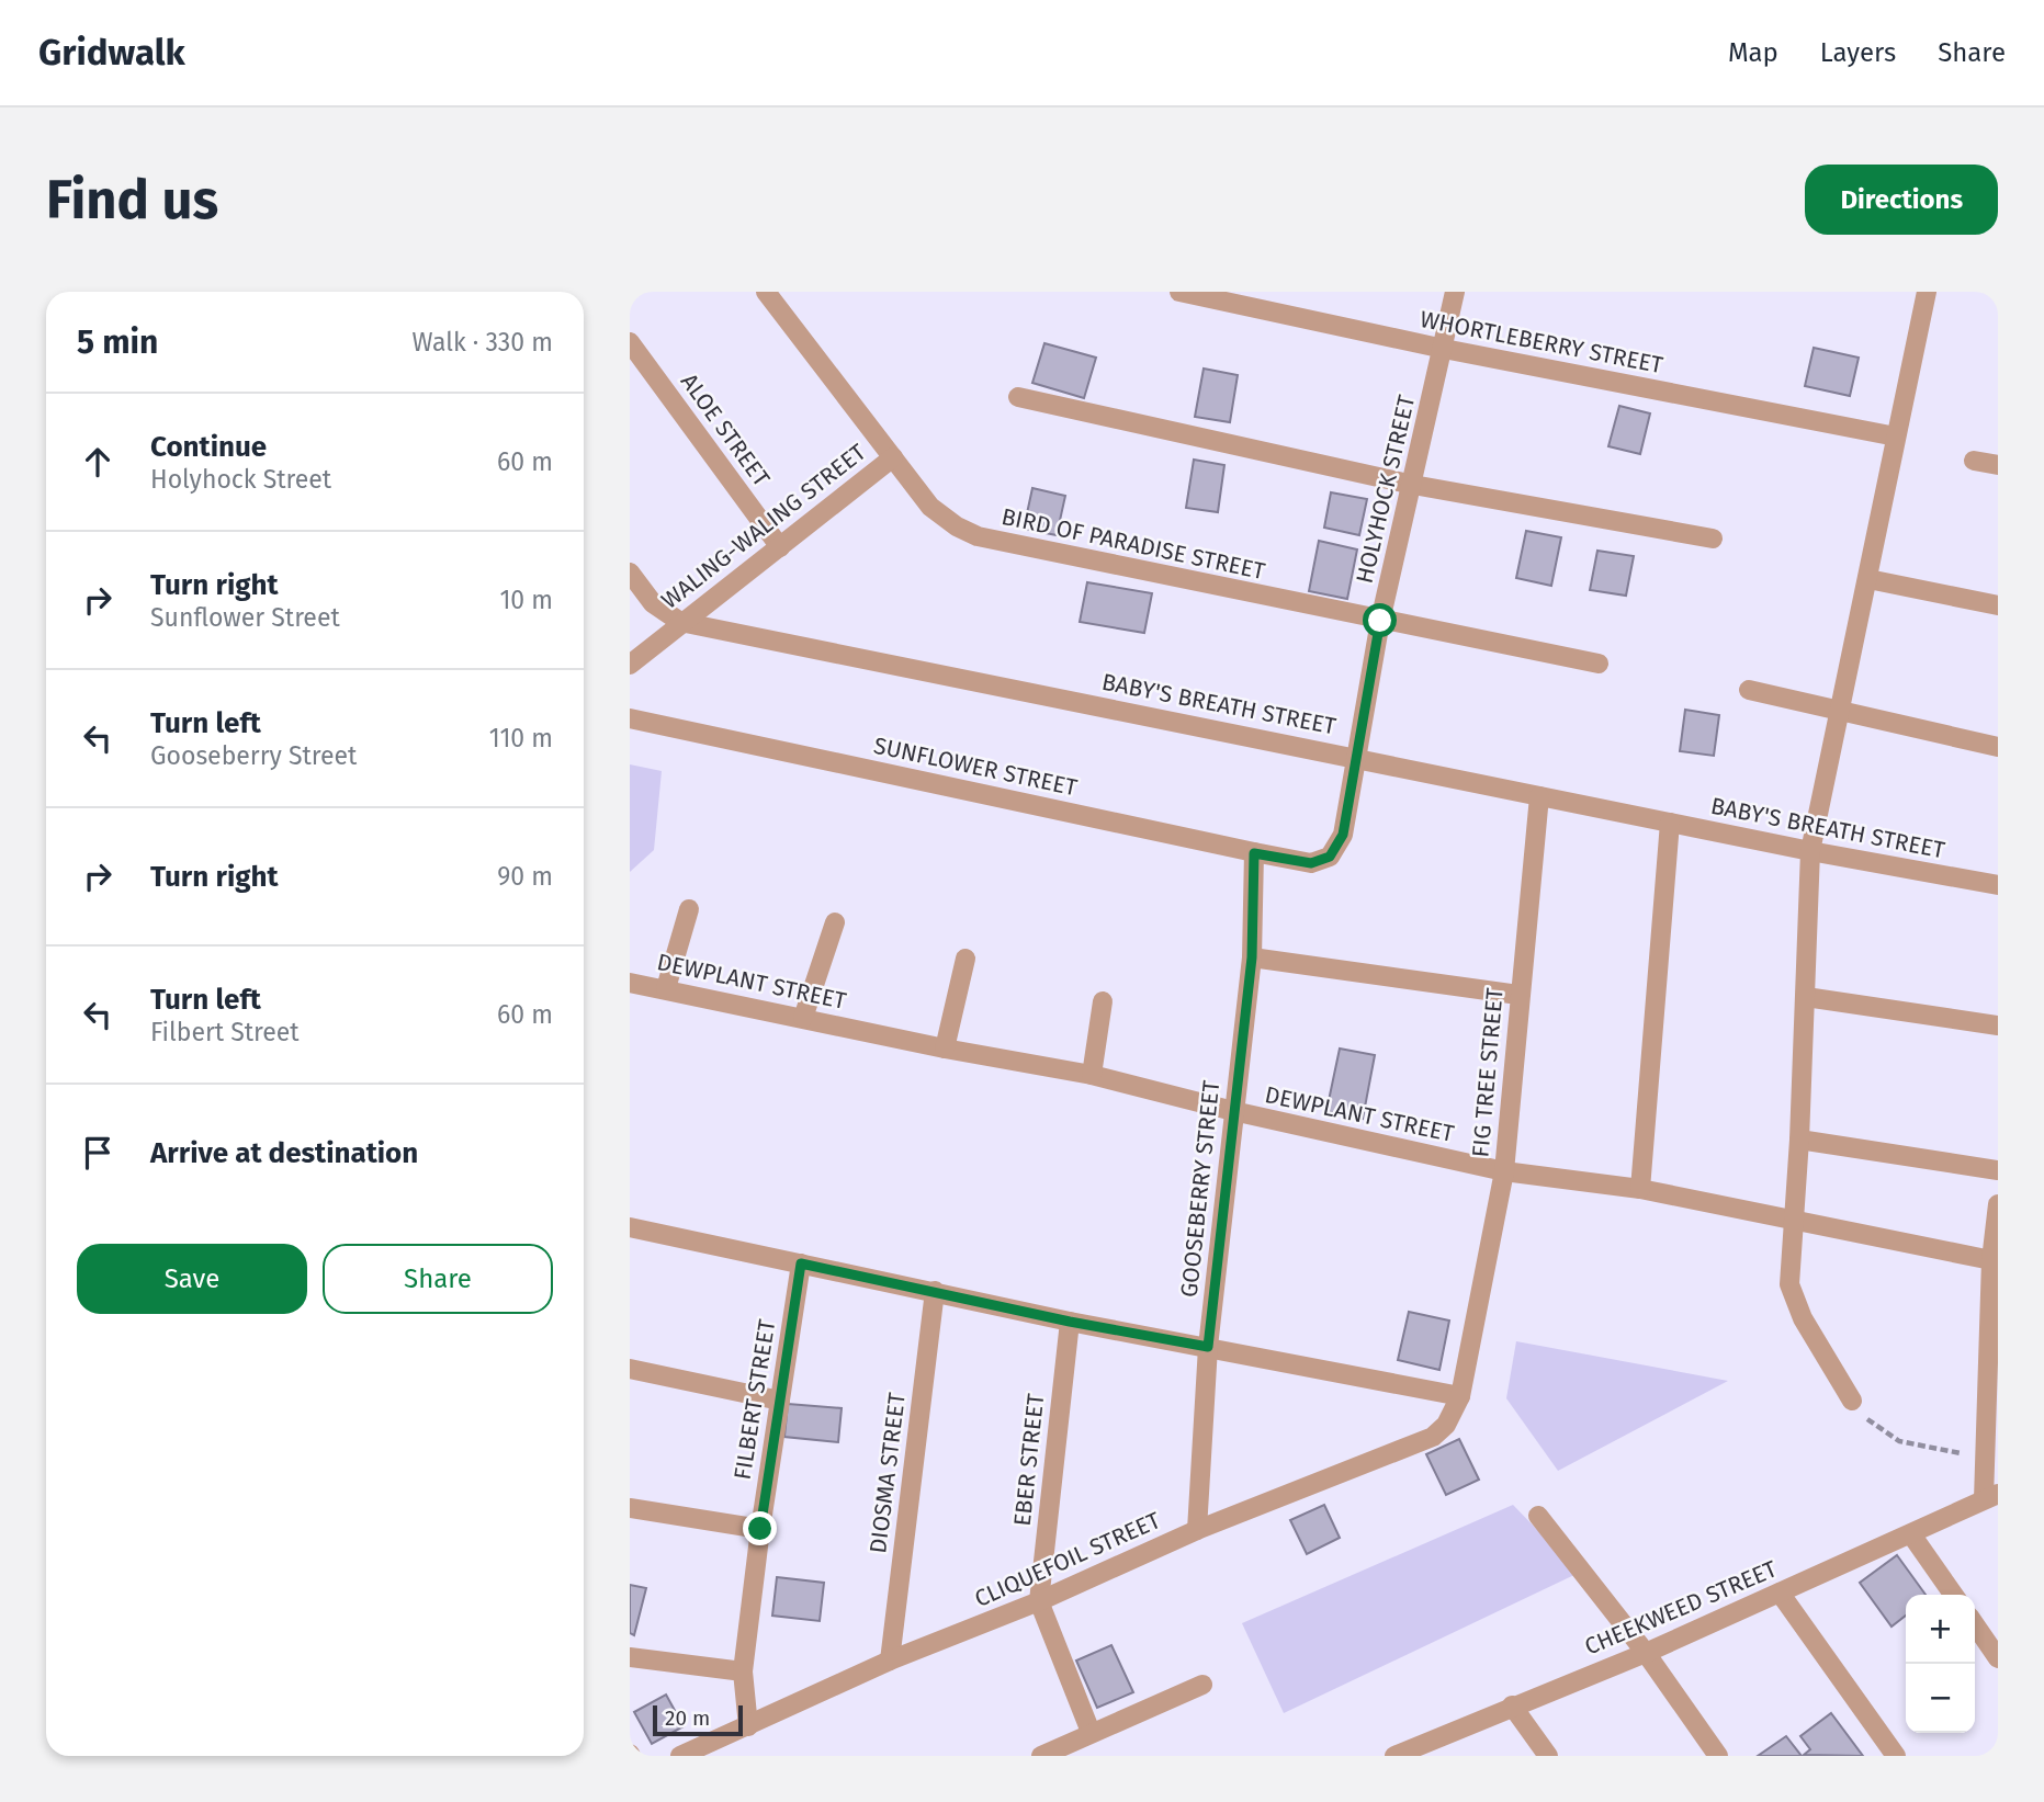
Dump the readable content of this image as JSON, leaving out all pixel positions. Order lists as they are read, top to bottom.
{
  "streets": {
    "street": [
      "WHORTLEBERRY STREET",
      "ALOE STREET",
      "HOLYHOCK STREET",
      "WALING-WALING STREET",
      "BIRD OF PARADISE STREET",
      "BABY'S BREATH STREET",
      "SUNFLOWER STREET",
      "DEWPLANT STREET",
      "FIG TREE STREET",
      "GOOSEBERRY STREET",
      "FILBERT STREET",
      "EBER STREET",
      "DIOSMA STREET",
      "CLIQUEFOIL STREET",
      "CHEEKWEED STREET"
    ]
  },
  "crossings": [
    ["WHORTLEBERRY STREET", "HOLYHOCK STREET"],
    ["ALOE STREET", "WALING-WALING STREET"],
    ["HOLYHOCK STREET", "BIRD OF PARADISE STREET"],
    ["HOLYHOCK STREET", "BABY'S BREATH STREET"],
    ["HOLYHOCK STREET", "SUNFLOWER STREET"],
    ["WALING-WALING STREET", "BIRD OF PARADISE STREET"],
    ["WALING-WALING STREET", "BABY'S BREATH STREET"],
    ["BABY'S BREATH STREET", "FIG TREE STREET"],
    ["SUNFLOWER STREET", "GOOSEBERRY STREET"],
    ["DEWPLANT STREET", "FIG TREE STREET"],
    ["DEWPLANT STREET", "GOOSEBERRY STREET"],
    ["DEWPLANT STREET", "CHEEKWEED STREET"],
    ["FIG TREE STREET", "CLIQUEFOIL STREET"],
    ["GOOSEBERRY STREET", "CLIQUEFOIL STREET"],
    ["FILBERT STREET", "CLIQUEFOIL STREET"],
    ["EBER STREET", "CLIQUEFOIL STREET"],
    ["DIOSMA STREET", "CLIQUEFOIL STREET"]
  ],
  "scale_bar": "20 m",
  "page": {
    "header": "Gridwalk",
    "nav": ["Map", "Layers", "Share"],
    "buttons": [
      "Directions",
      ["Save", "Share"]
    ],
    "title": "Find us",
    "heading": ["5 min", "Walk · 330 m"],
    "list": [
      ["Continue", "Holyhock Street", "60 m"],
      ["Turn right", "Sunflower Street", "10 m"],
      ["Turn left", "Gooseberry Street", "110 m"],
      ["Turn right", "90 m"],
      ["Turn left", "Filbert Street", "60 m"],
      "Arrive at destination"
    ],
    "map_buttons": ["+", "−"],
    "scale": "20 m"
  }
}
